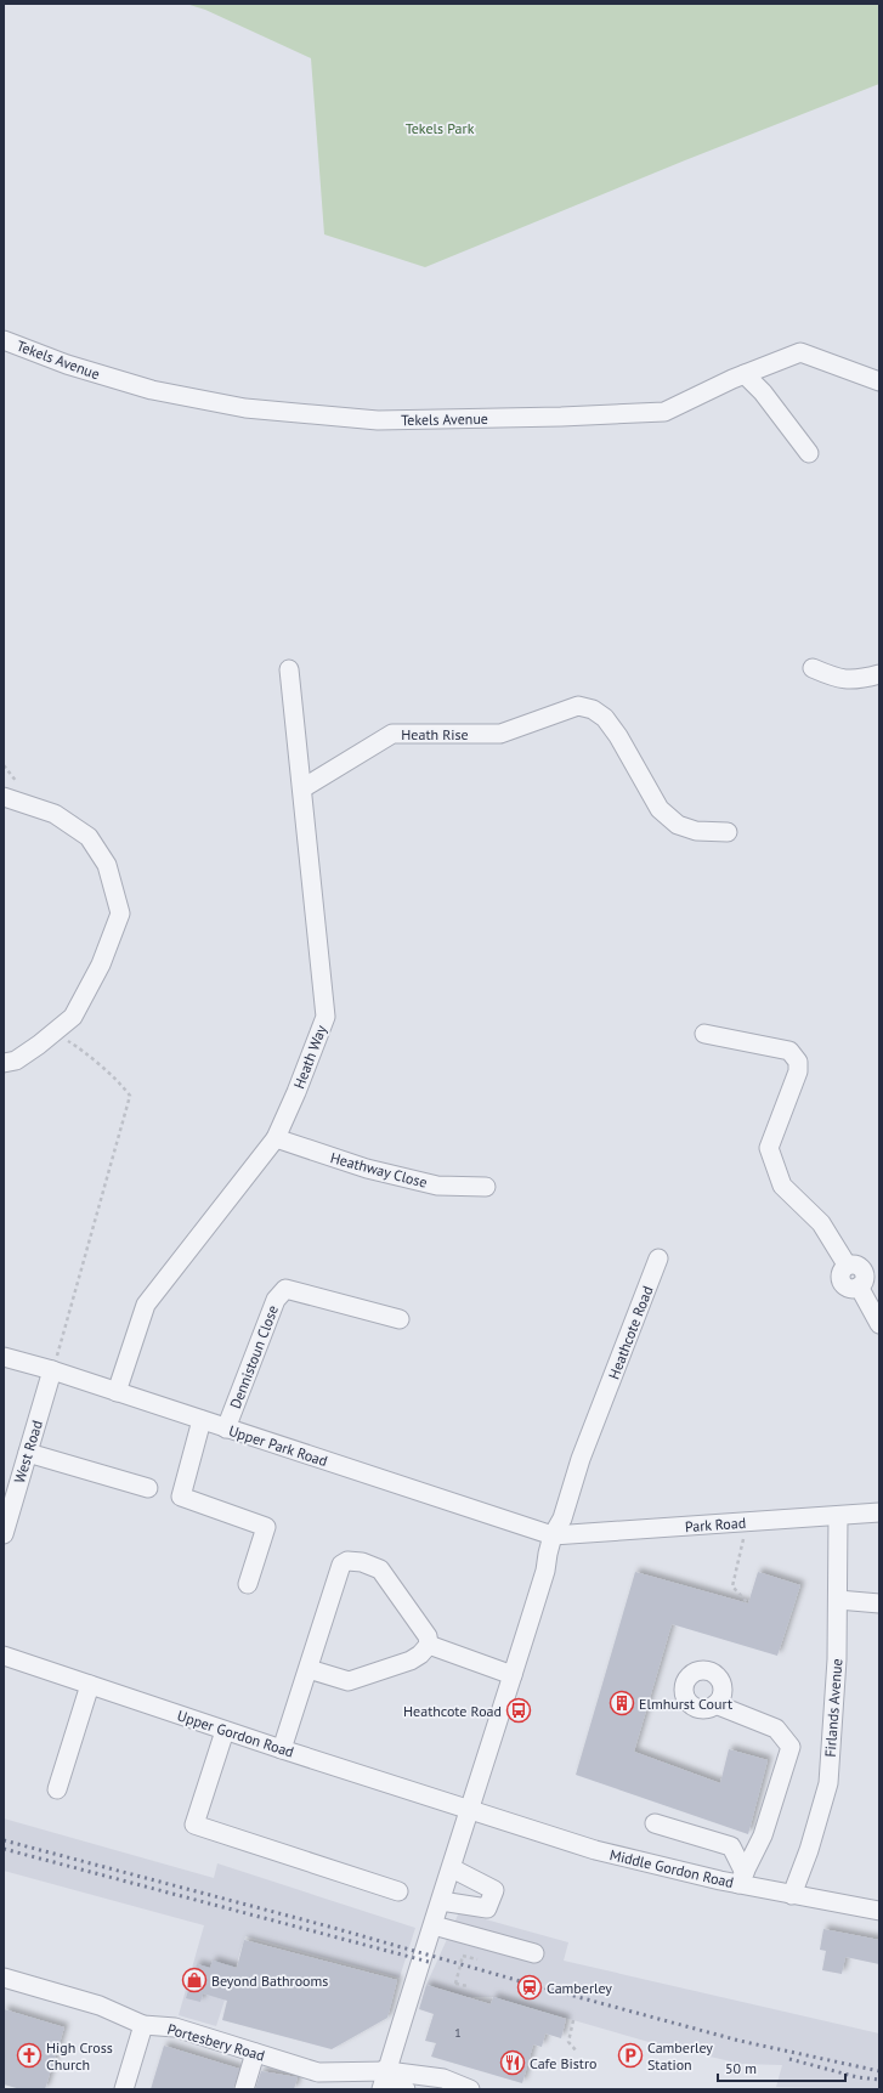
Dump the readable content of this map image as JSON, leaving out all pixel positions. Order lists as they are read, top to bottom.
{
  "streets": {
    "street": [
      "Tekels Avenue",
      "Heath Rise",
      "Heath Way",
      "Heathway Close",
      "Heathcote Road",
      "Dennistoun Close",
      "Upper Park Road",
      "West Road",
      "Park Road",
      "Firlands Avenue",
      "Upper Gordon Road",
      "Middle Gordon Road",
      "Portesbery Road"
    ]
  },
  "crossings": [
    ["Heath Rise", "Heath Way"],
    ["Heath Way", "Heathway Close"],
    ["Heath Way", "Upper Park Road"],
    ["Heathcote Road", "Upper Park Road"],
    ["Heathcote Road", "Park Road"],
    ["Heathcote Road", "Upper Gordon Road"],
    ["Heathcote Road", "Middle Gordon Road"],
    ["Heathcote Road", "Portesbery Road"],
    ["Dennistoun Close", "Upper Park Road"],
    ["Upper Park Road", "West Road"],
    ["Upper Park Road", "Park Road"],
    ["Park Road", "Firlands Avenue"],
    ["Firlands Avenue", "Middle Gordon Road"],
    ["Upper Gordon Road", "Middle Gordon Road"]
  ],
  "parks": ["Tekels Park"],
  "places": {
    "building": ["Elmhurst Court"],
    "bus stop": ["Heathcote Road"],
    "shop": ["Beyond Bathrooms"],
    "station": ["Camberley"],
    "church": ["High Cross Church"],
    "parking": ["Camberley Station"],
    "restaurant": ["Cafe Bistro"]
  },
  "house_numbers": ["1"],
  "scale_bar": "50 m"
}
